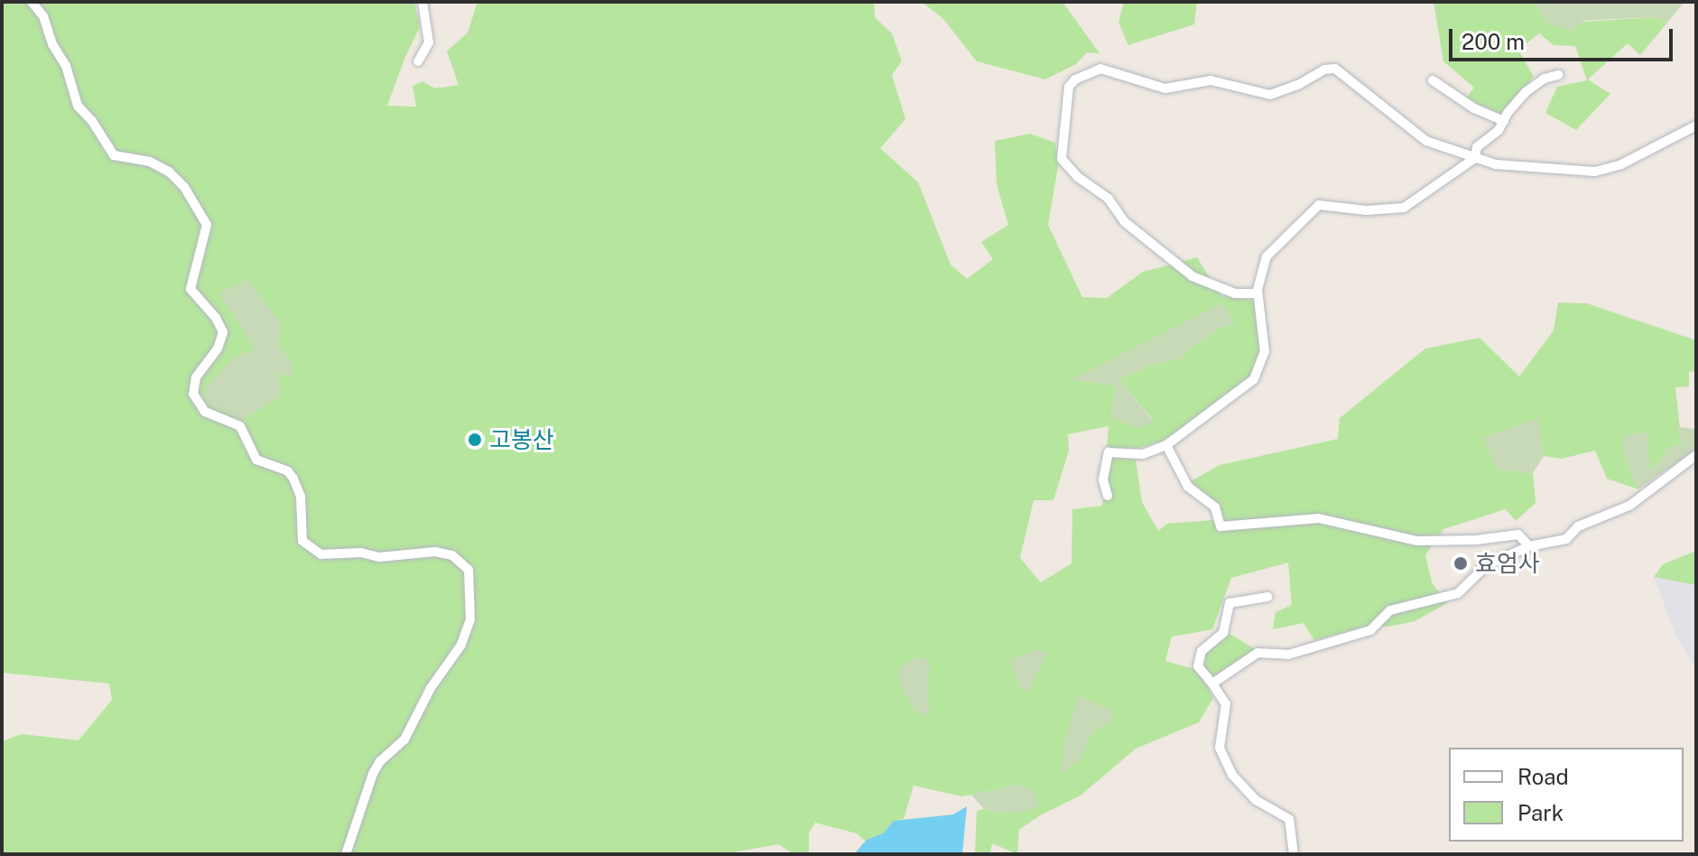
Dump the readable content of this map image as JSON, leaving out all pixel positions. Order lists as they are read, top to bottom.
{
  "places": ["고봉산", "효엄사"],
  "legend": ["Road", "Park"],
  "scale_bar": "200 m"
}
